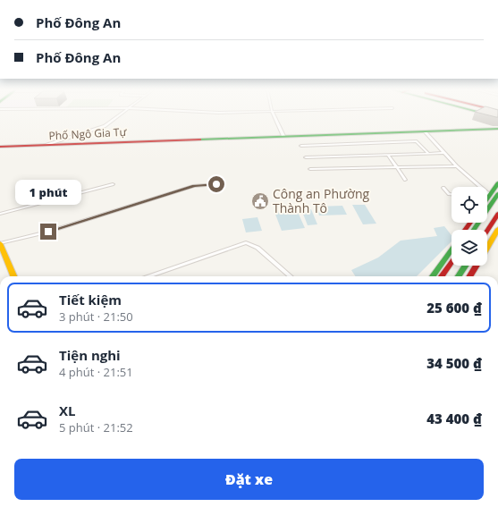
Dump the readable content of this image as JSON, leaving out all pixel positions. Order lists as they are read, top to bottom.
{
  "streets": {
    "main road": ["Phố Ngô Gia Tự"]
  },
  "places": {
    "public building": ["Công an Phường Thành Tô"]
  },
  "page": {
    "banner": ["Phố Đông An", "Phố Đông An"],
    "bubble": "1 phút",
    "list": [
      {
        "name": "Tiết kiệm",
        "note": "3 phút · 21:50",
        "value": "25 600 ₫"
      },
      {
        "name": "Tiện nghi",
        "note": "4 phút · 21:51",
        "value": "34 500 ₫"
      },
      {
        "name": "XL",
        "note": "5 phút · 21:52",
        "value": "43 400 ₫"
      }
    ],
    "buttons": "Đặt xe"
  }
}
